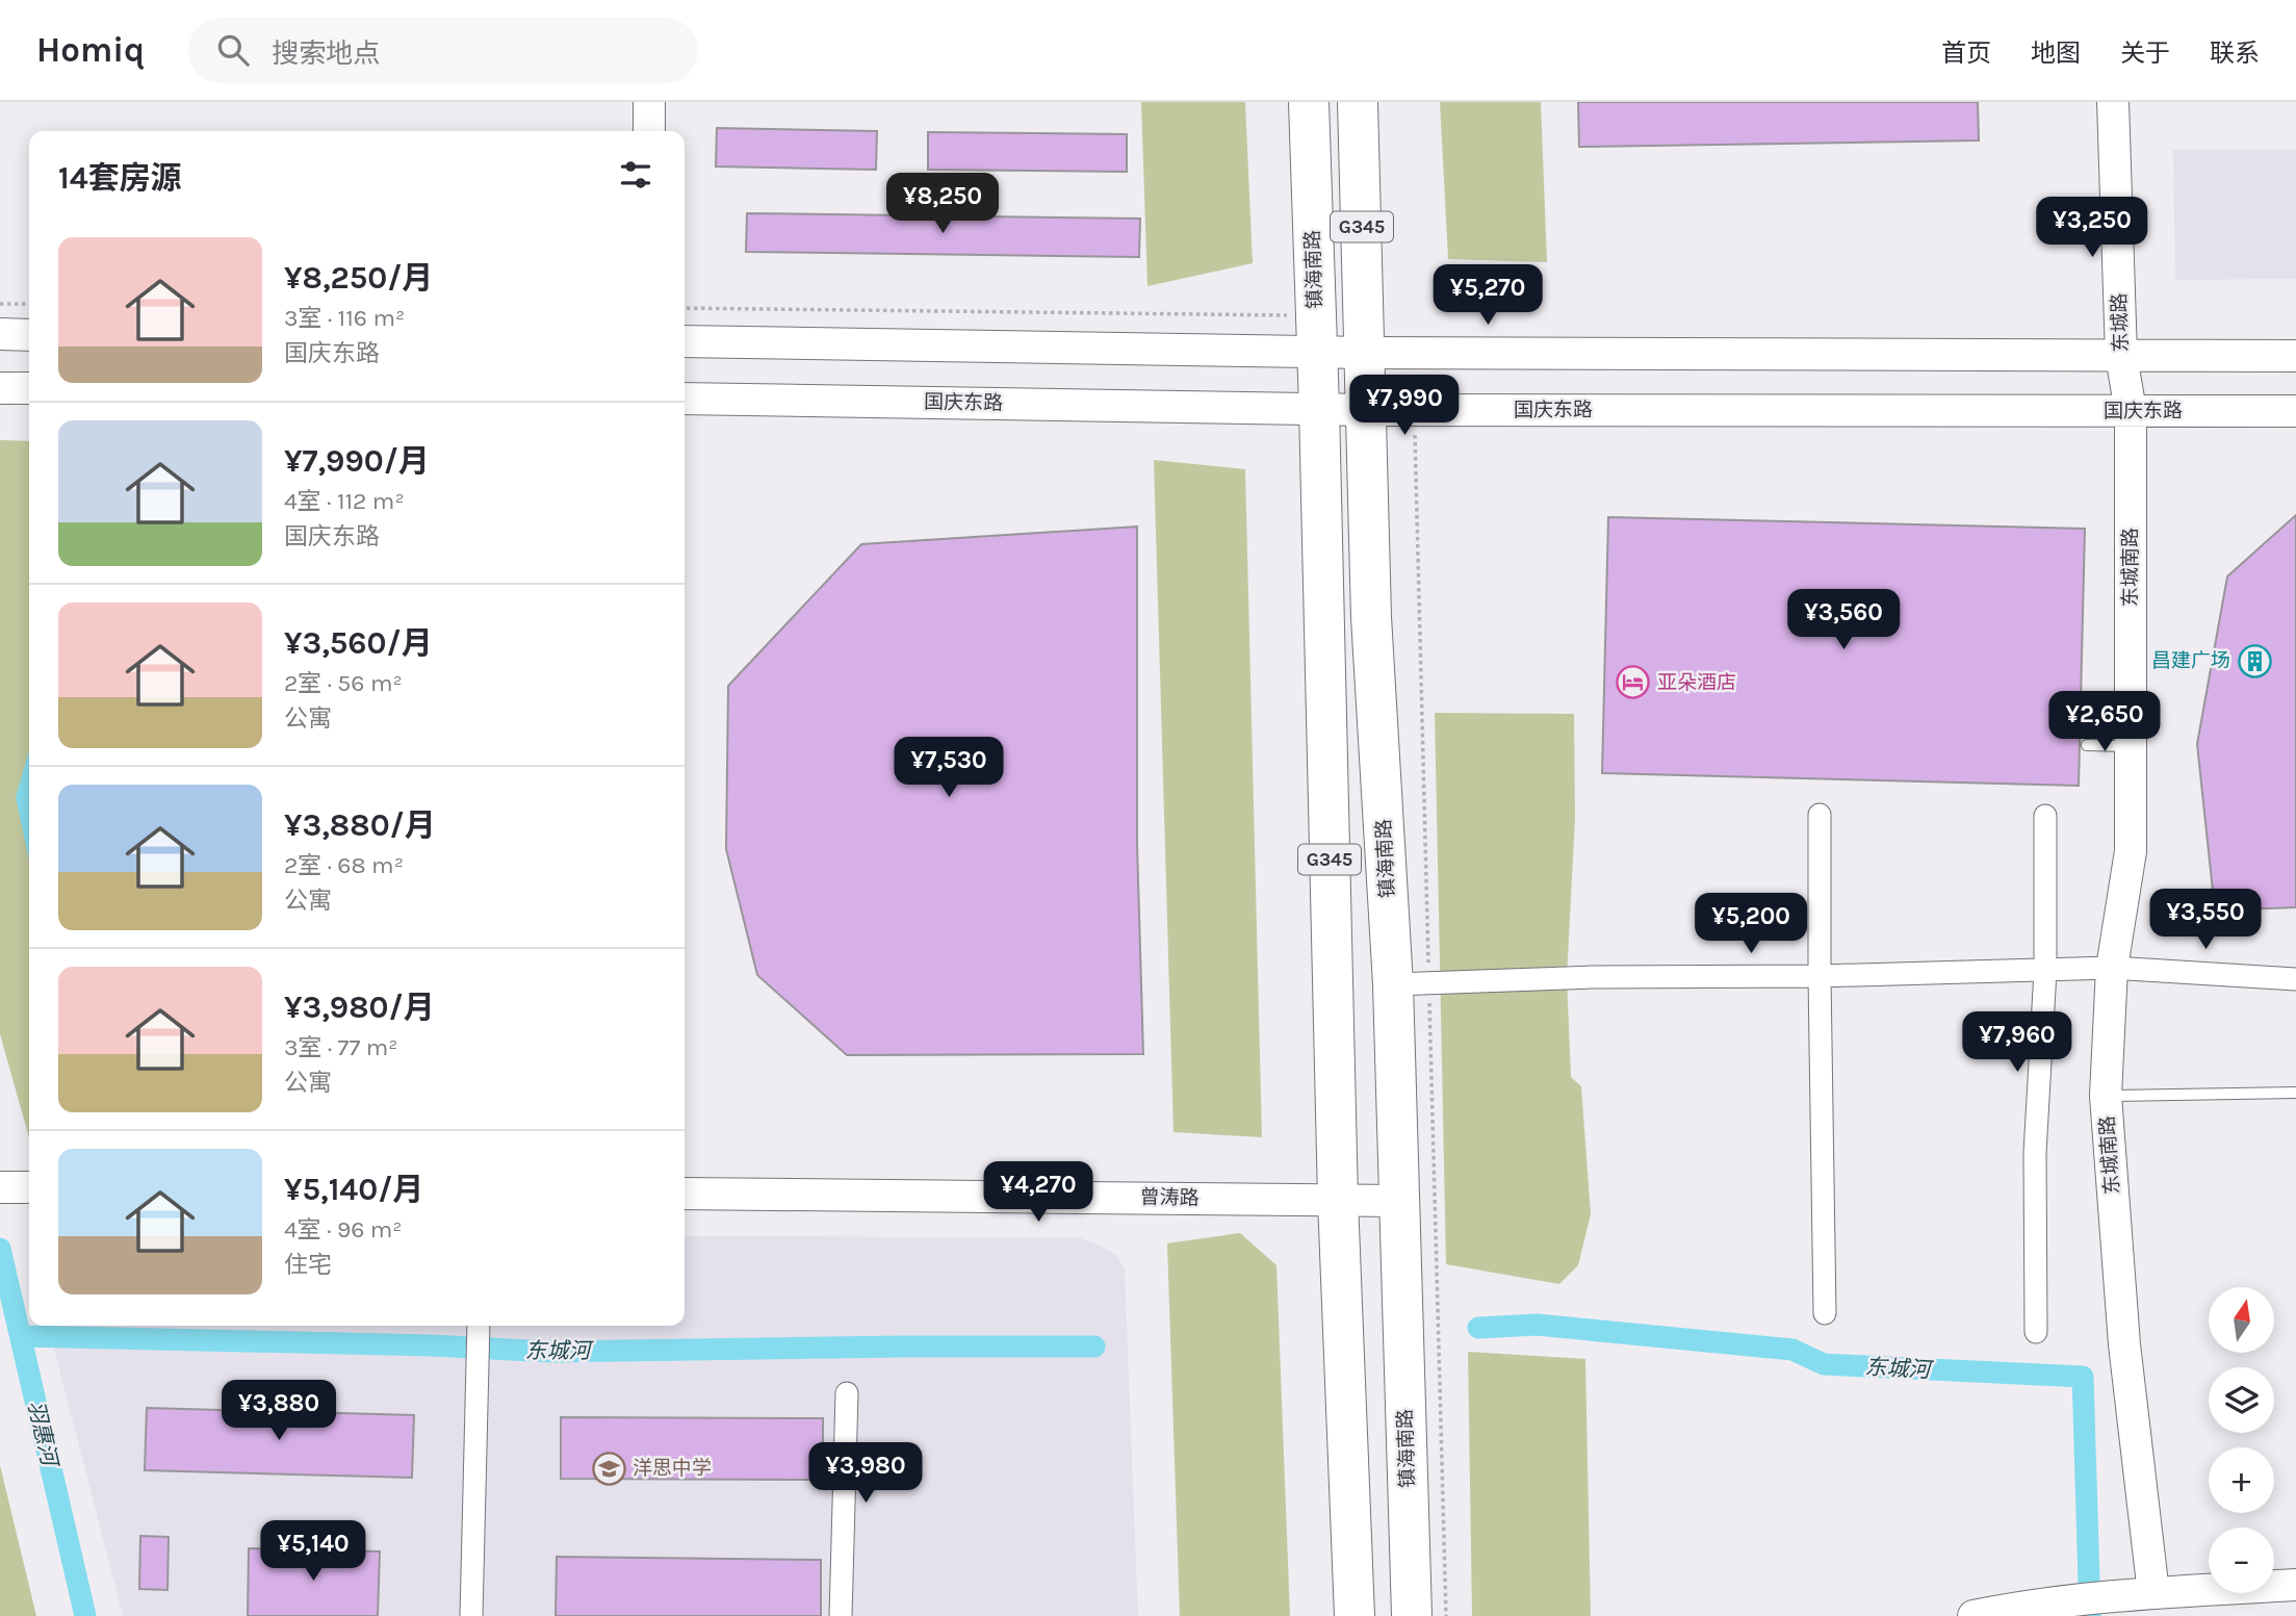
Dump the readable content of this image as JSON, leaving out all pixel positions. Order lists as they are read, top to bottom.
{
  "streets": {
    "highway": ["G345", "镇海南路"],
    "main road": [
      "东城路",
      "国庆东路",
      "东城南路",
      "曾涛路"
    ]
  },
  "crossings": [
    ["镇海南路", "国庆东路"],
    ["镇海南路", "曾涛路"],
    ["东城路", "国庆东路"],
    ["东城路", "东城南路"],
    ["国庆东路", "东城南路"]
  ],
  "water": ["东城河", "羽惠河"],
  "places": {
    "building": ["昌建广场"],
    "hotel": ["亚朵酒店"],
    "school or university": ["洋思中学"]
  },
  "north": "top",
  "page": {
    "header": "Homiq",
    "search": "搜索地点",
    "nav": [
      "首页",
      "地图",
      "关于",
      "联系"
    ],
    "heading": "14套房源",
    "price": [
      "¥8,250",
      "¥3,250",
      "¥5,270",
      "¥7,990",
      "¥3,560",
      "¥2,650",
      "¥7,530",
      "¥3,550",
      "¥5,200",
      "¥7,960",
      "¥4,270",
      "¥3,880",
      "¥3,980",
      "¥5,140"
    ],
    "list": [
      {
        "name": "¥8,250/月",
        "note": "3室 · 116 m² · 国庆东路"
      },
      {
        "name": "¥7,990/月",
        "note": "4室 · 112 m² · 国庆东路"
      },
      {
        "name": "¥3,560/月",
        "note": "2室 · 56 m² · 公寓"
      },
      {
        "name": "¥3,880/月",
        "note": "2室 · 68 m² · 公寓"
      },
      {
        "name": "¥3,980/月",
        "note": "3室 · 77 m² · 公寓"
      },
      {
        "name": "¥5,140/月",
        "note": "4室 · 96 m² · 住宅"
      }
    ],
    "map_buttons": ["+", "−"]
  }
}
